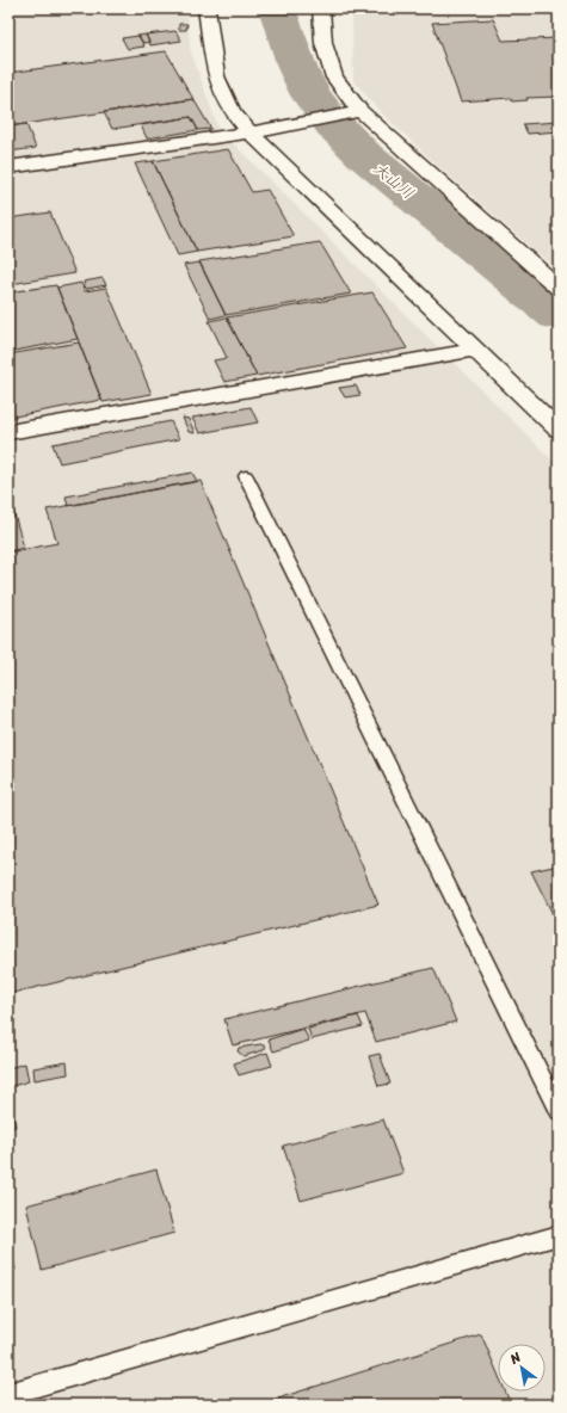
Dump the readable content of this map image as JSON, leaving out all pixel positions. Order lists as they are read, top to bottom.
{
  "water": ["大山川"],
  "north": "top left"
}
